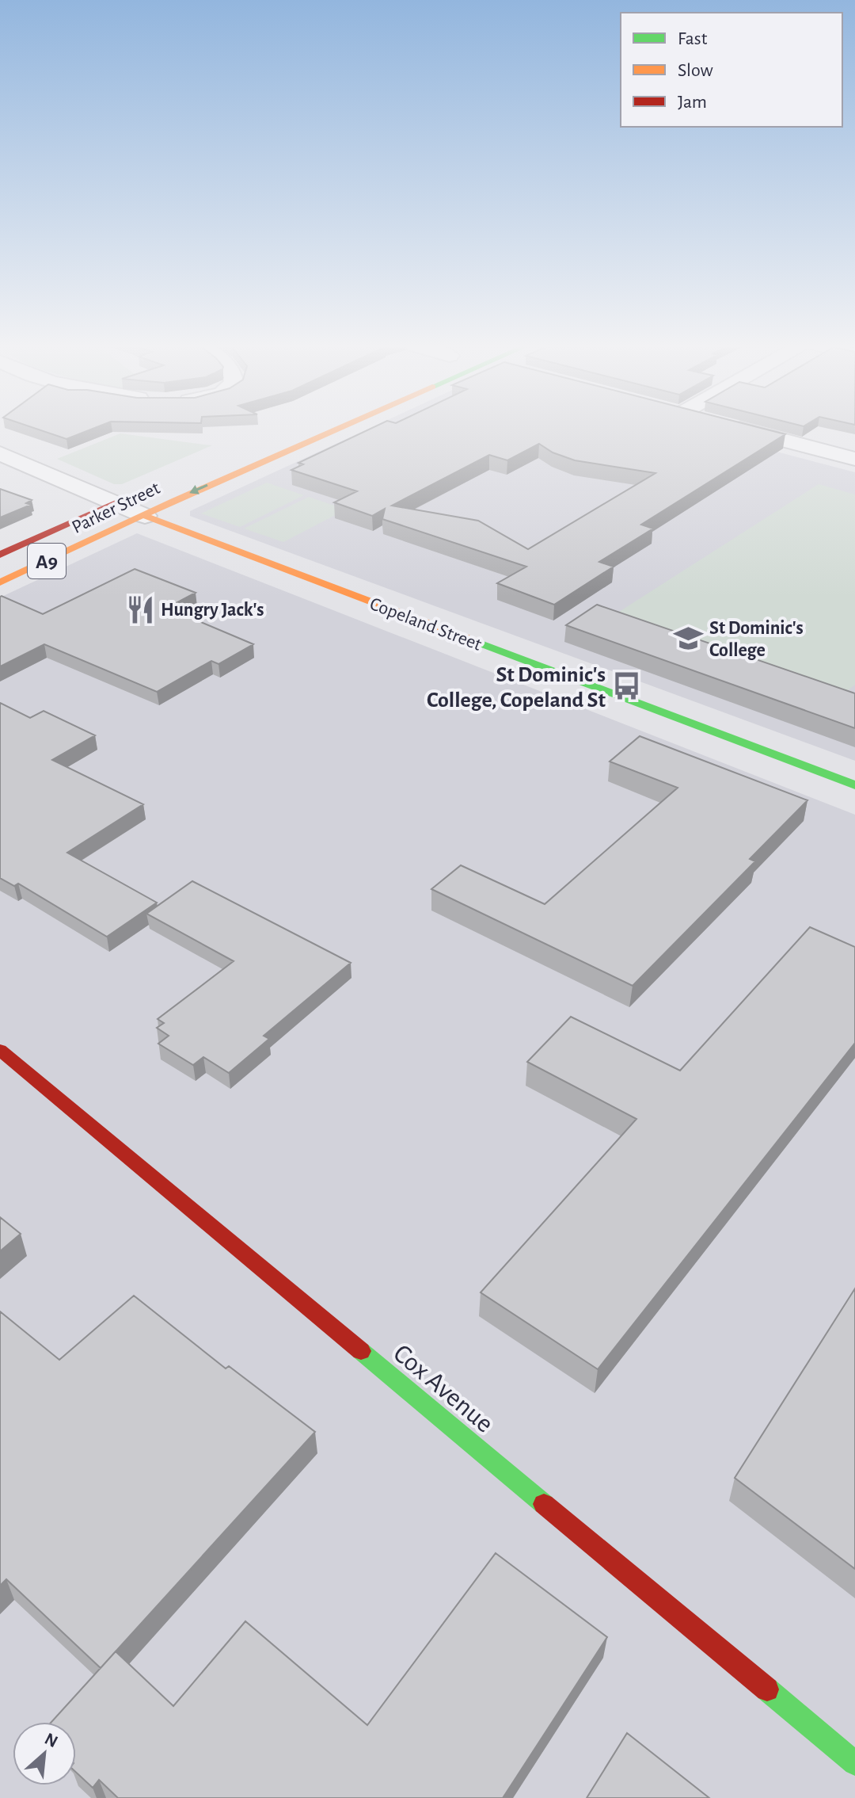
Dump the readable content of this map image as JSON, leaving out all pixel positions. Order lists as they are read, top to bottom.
{
  "streets": {
    "main road": [
      "Parker Street",
      "A9",
      "Copeland Street",
      "Cox Avenue"
    ]
  },
  "crossings": [
    ["Parker Street", "Copeland Street"]
  ],
  "one_way": ["Parker Street"],
  "places": {
    "restaurant": ["Hungry Jack's"],
    "school or university": ["St Dominic's College"],
    "bus stop": ["St Dominic's College, Copeland St"]
  },
  "legend": ["Fast", "Slow", "Jam"],
  "north": "top right"
}
